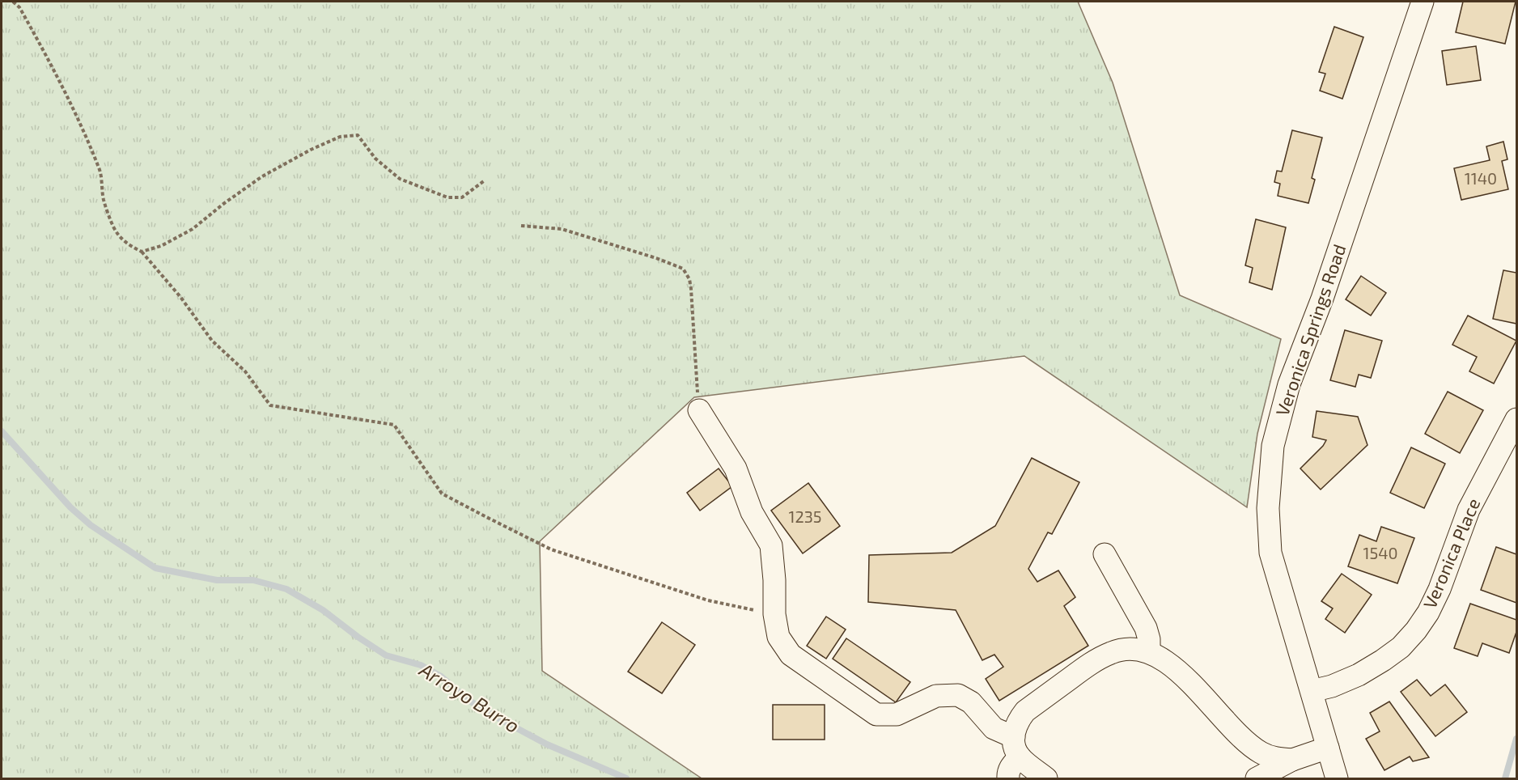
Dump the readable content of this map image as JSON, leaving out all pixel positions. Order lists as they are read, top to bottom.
{
  "streets": {
    "street": ["Veronica Springs Road", "Veronica Place"]
  },
  "crossings": [
    ["Veronica Springs Road", "Veronica Place"]
  ],
  "water": ["Arroyo Burro"],
  "house_numbers": ["1140", "1235", "1540"]
}
